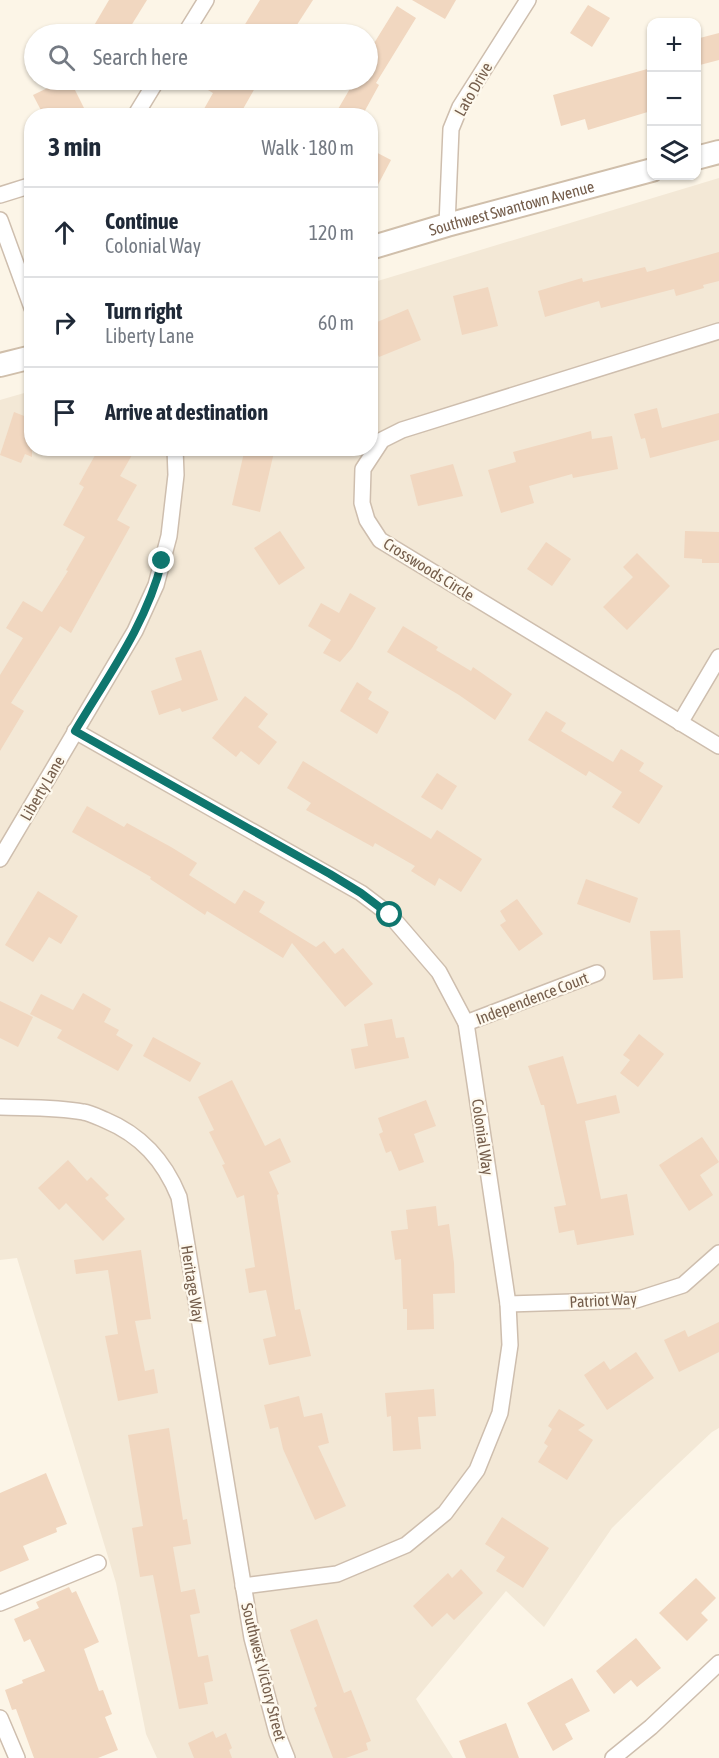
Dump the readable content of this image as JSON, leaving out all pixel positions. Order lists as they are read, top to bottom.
{
  "streets": {
    "street": [
      "Lato Drive",
      "Southwest Swantown Avenue",
      "Crosswoods Circle",
      "Liberty Lane",
      "Independence Court",
      "Colonial Way",
      "Heritage Way",
      "Patriot Way",
      "Southwest Victory Street"
    ]
  },
  "crossings": [
    ["Lato Drive", "Southwest Swantown Avenue"],
    ["Liberty Lane", "Colonial Way"],
    ["Independence Court", "Colonial Way"],
    ["Colonial Way", "Heritage Way"],
    ["Colonial Way", "Patriot Way"],
    ["Colonial Way", "Southwest Victory Street"],
    ["Heritage Way", "Southwest Victory Street"]
  ],
  "page": {
    "map_buttons": ["+", "−"],
    "search": "Search here",
    "heading": ["3 min", "Walk · 180 m"],
    "list": [
      ["Continue", "Colonial Way", "120 m"],
      ["Turn right", "Liberty Lane", "60 m"],
      "Arrive at destination"
    ]
  }
}
